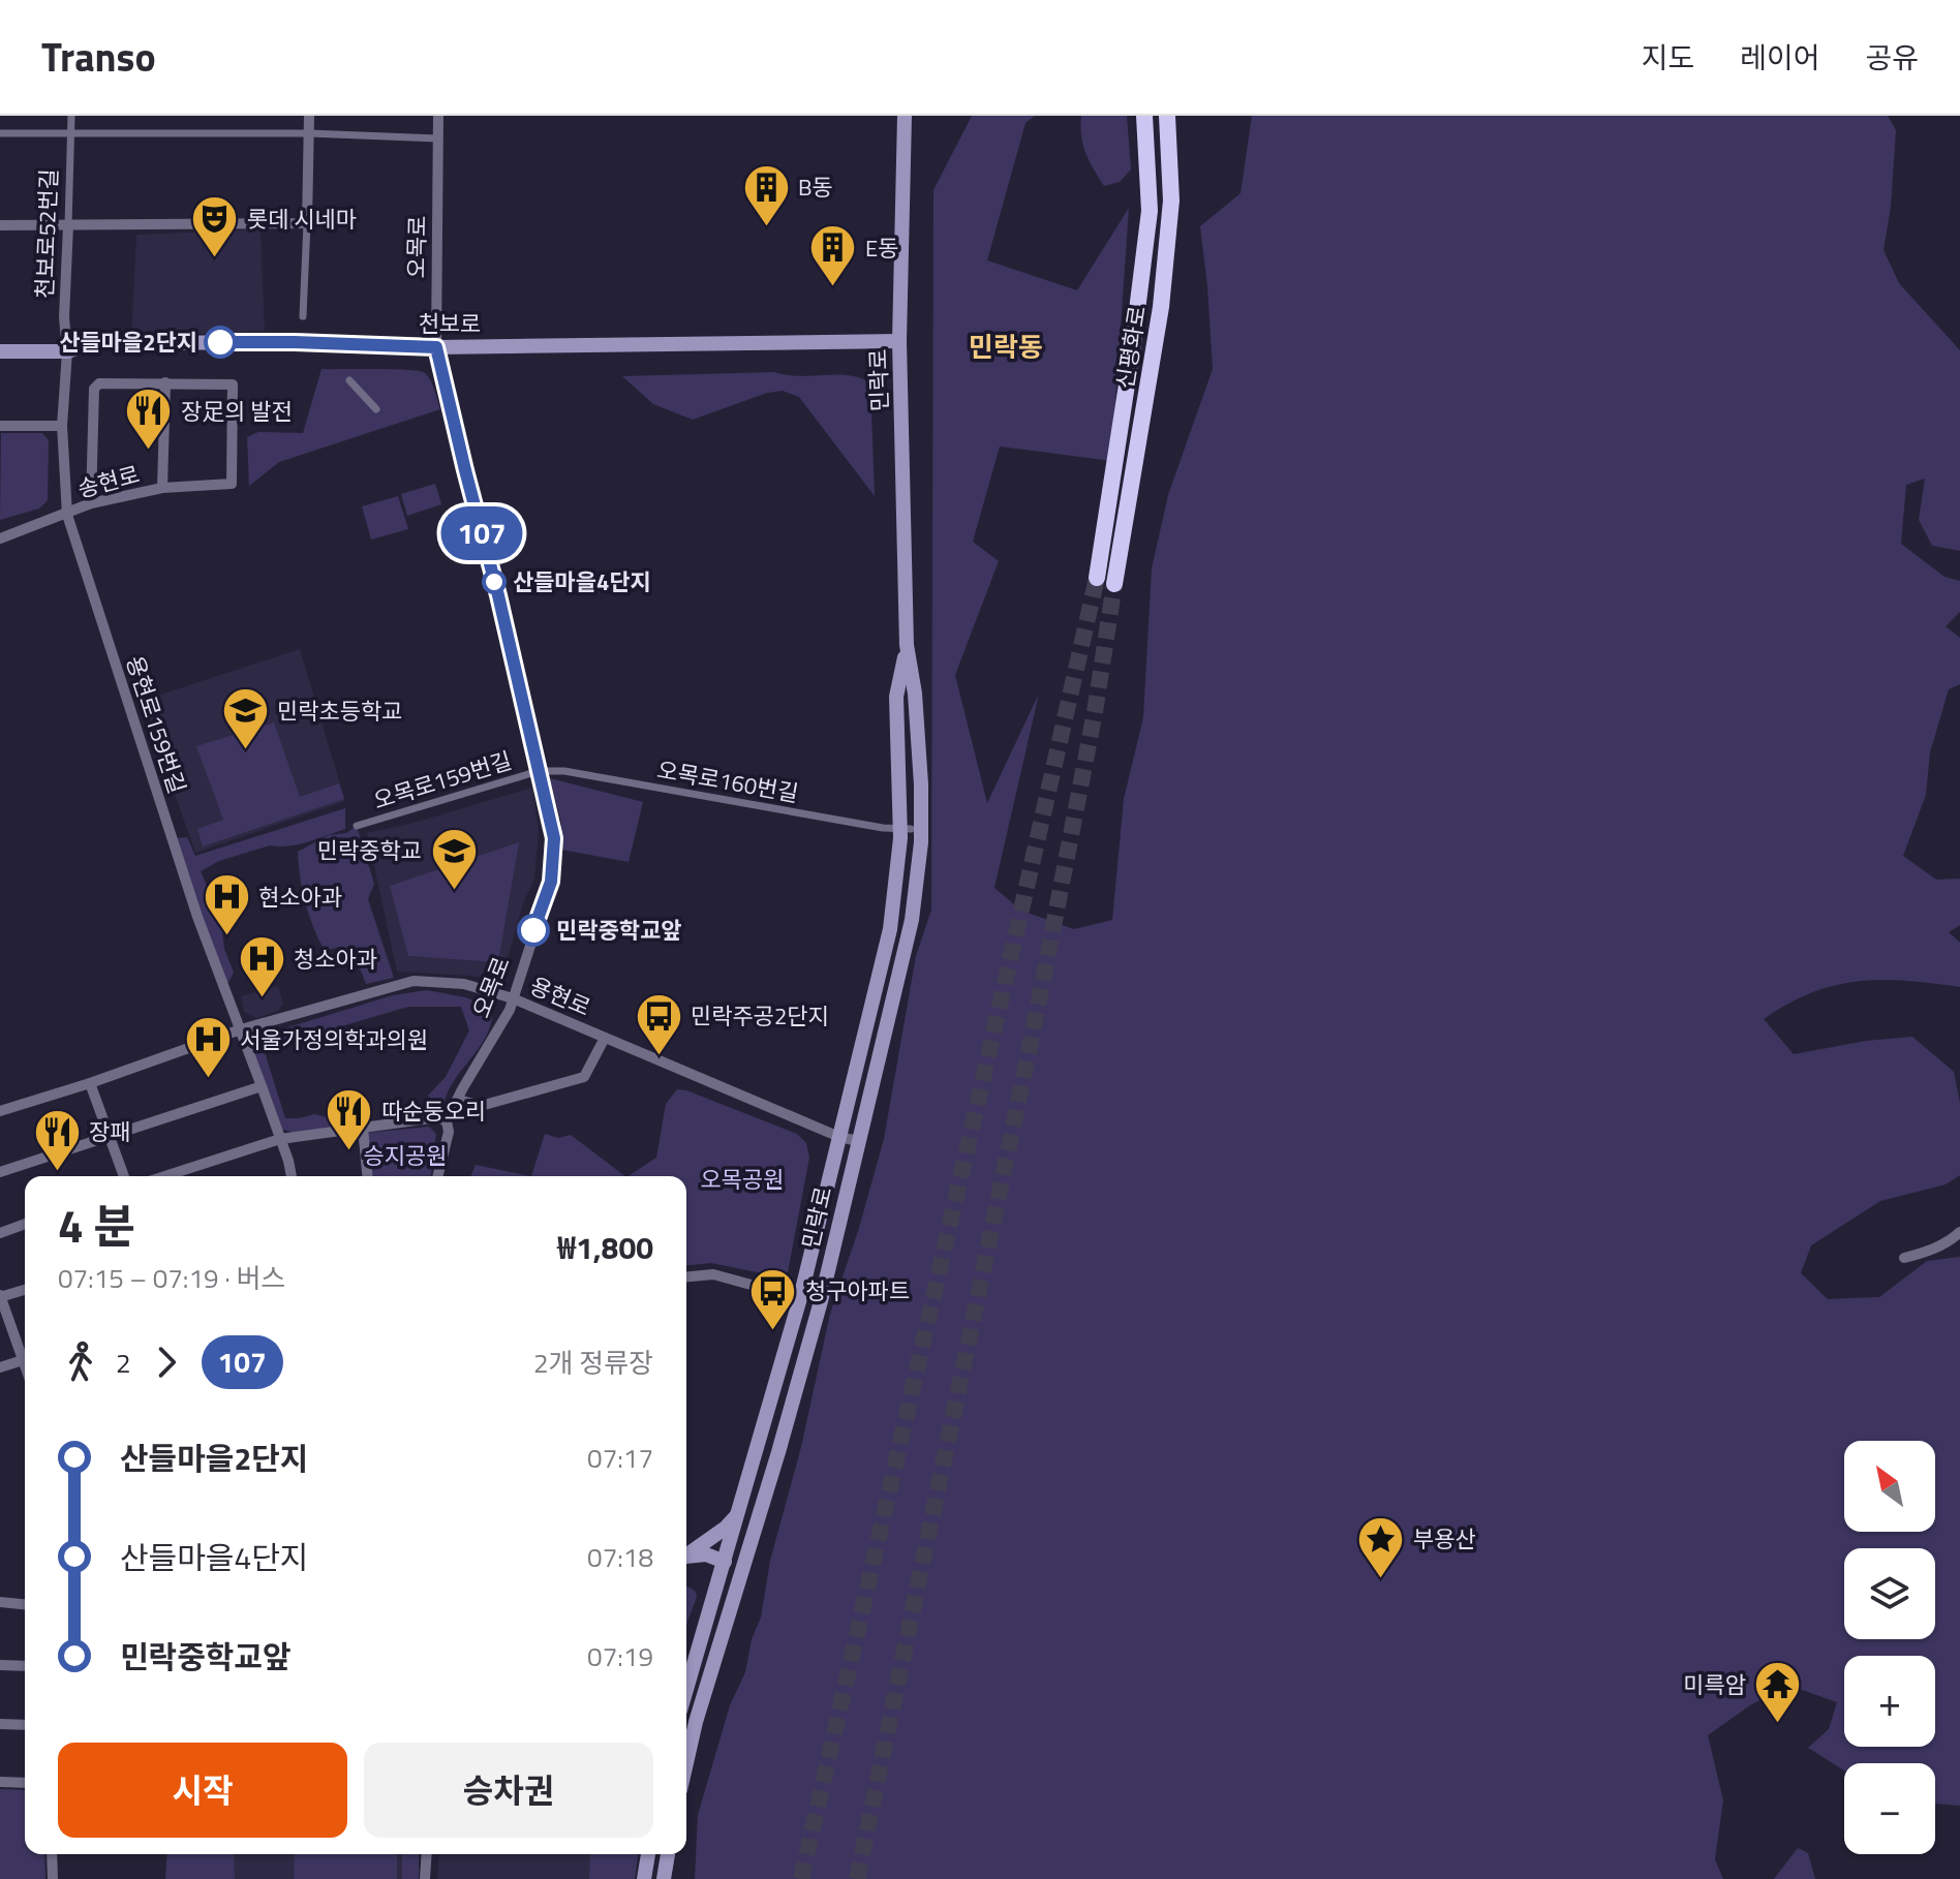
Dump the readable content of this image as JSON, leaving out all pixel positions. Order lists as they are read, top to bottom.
{
  "streets": {
    "highway": ["신평화로"],
    "main road": ["천보로", "민락로"],
    "street": [
      "천보로52번길",
      "오목로",
      "송현로",
      "용현로159번길",
      "오목로159번길",
      "오목로160번길",
      "용현로"
    ]
  },
  "crossings": [
    ["천보로52번길", "천보로"],
    ["천보로52번길", "용현로159번길"],
    ["오목로", "천보로"],
    ["오목로", "오목로159번길"],
    ["오목로", "오목로160번길"],
    ["오목로", "용현로"],
    ["천보로", "민락로"],
    ["민락로", "용현로"],
    ["송현로", "용현로159번길"],
    ["용현로159번길", "용현로"],
    ["오목로159번길", "오목로160번길"]
  ],
  "districts": ["민락동"],
  "parks": ["승지공원", "오목공원"],
  "places": {
    "building": ["B동", "E동"],
    "theatre": ["롯데 시네마"],
    "other": ["산들마을2단지", "산들마을4단지", "민락중학교앞"],
    "restaurant": ["장足의 발전", "따순둥오리", "장패"],
    "school or university": ["민락초등학교", "민락중학교"],
    "hospital": ["현소아과", "청소아과", "서울가정의학과의원"],
    "bus stop": ["민락주공2단지", "청구아파트"],
    "place": ["부용산"],
    "temple": ["미륵암"]
  },
  "lines": ["bus line 107"],
  "north": "top left",
  "page": {
    "header": "Transo",
    "nav": ["지도", "레이어", "공유"],
    "on_map": "107",
    "heading": ["4 분", "07:15 – 07:19 · 버스", "₩1,800"],
    "legs": ["2", "107", "2개 정류장"],
    "list": [
      {
        "name": "산들마을2단지",
        "value": "07:17"
      },
      {
        "name": "산들마을4단지",
        "value": "07:18"
      },
      {
        "name": "민락중학교앞",
        "value": "07:19"
      }
    ],
    "map_buttons": ["+", "−"],
    "buttons": ["시작", "승차권"]
  }
}
